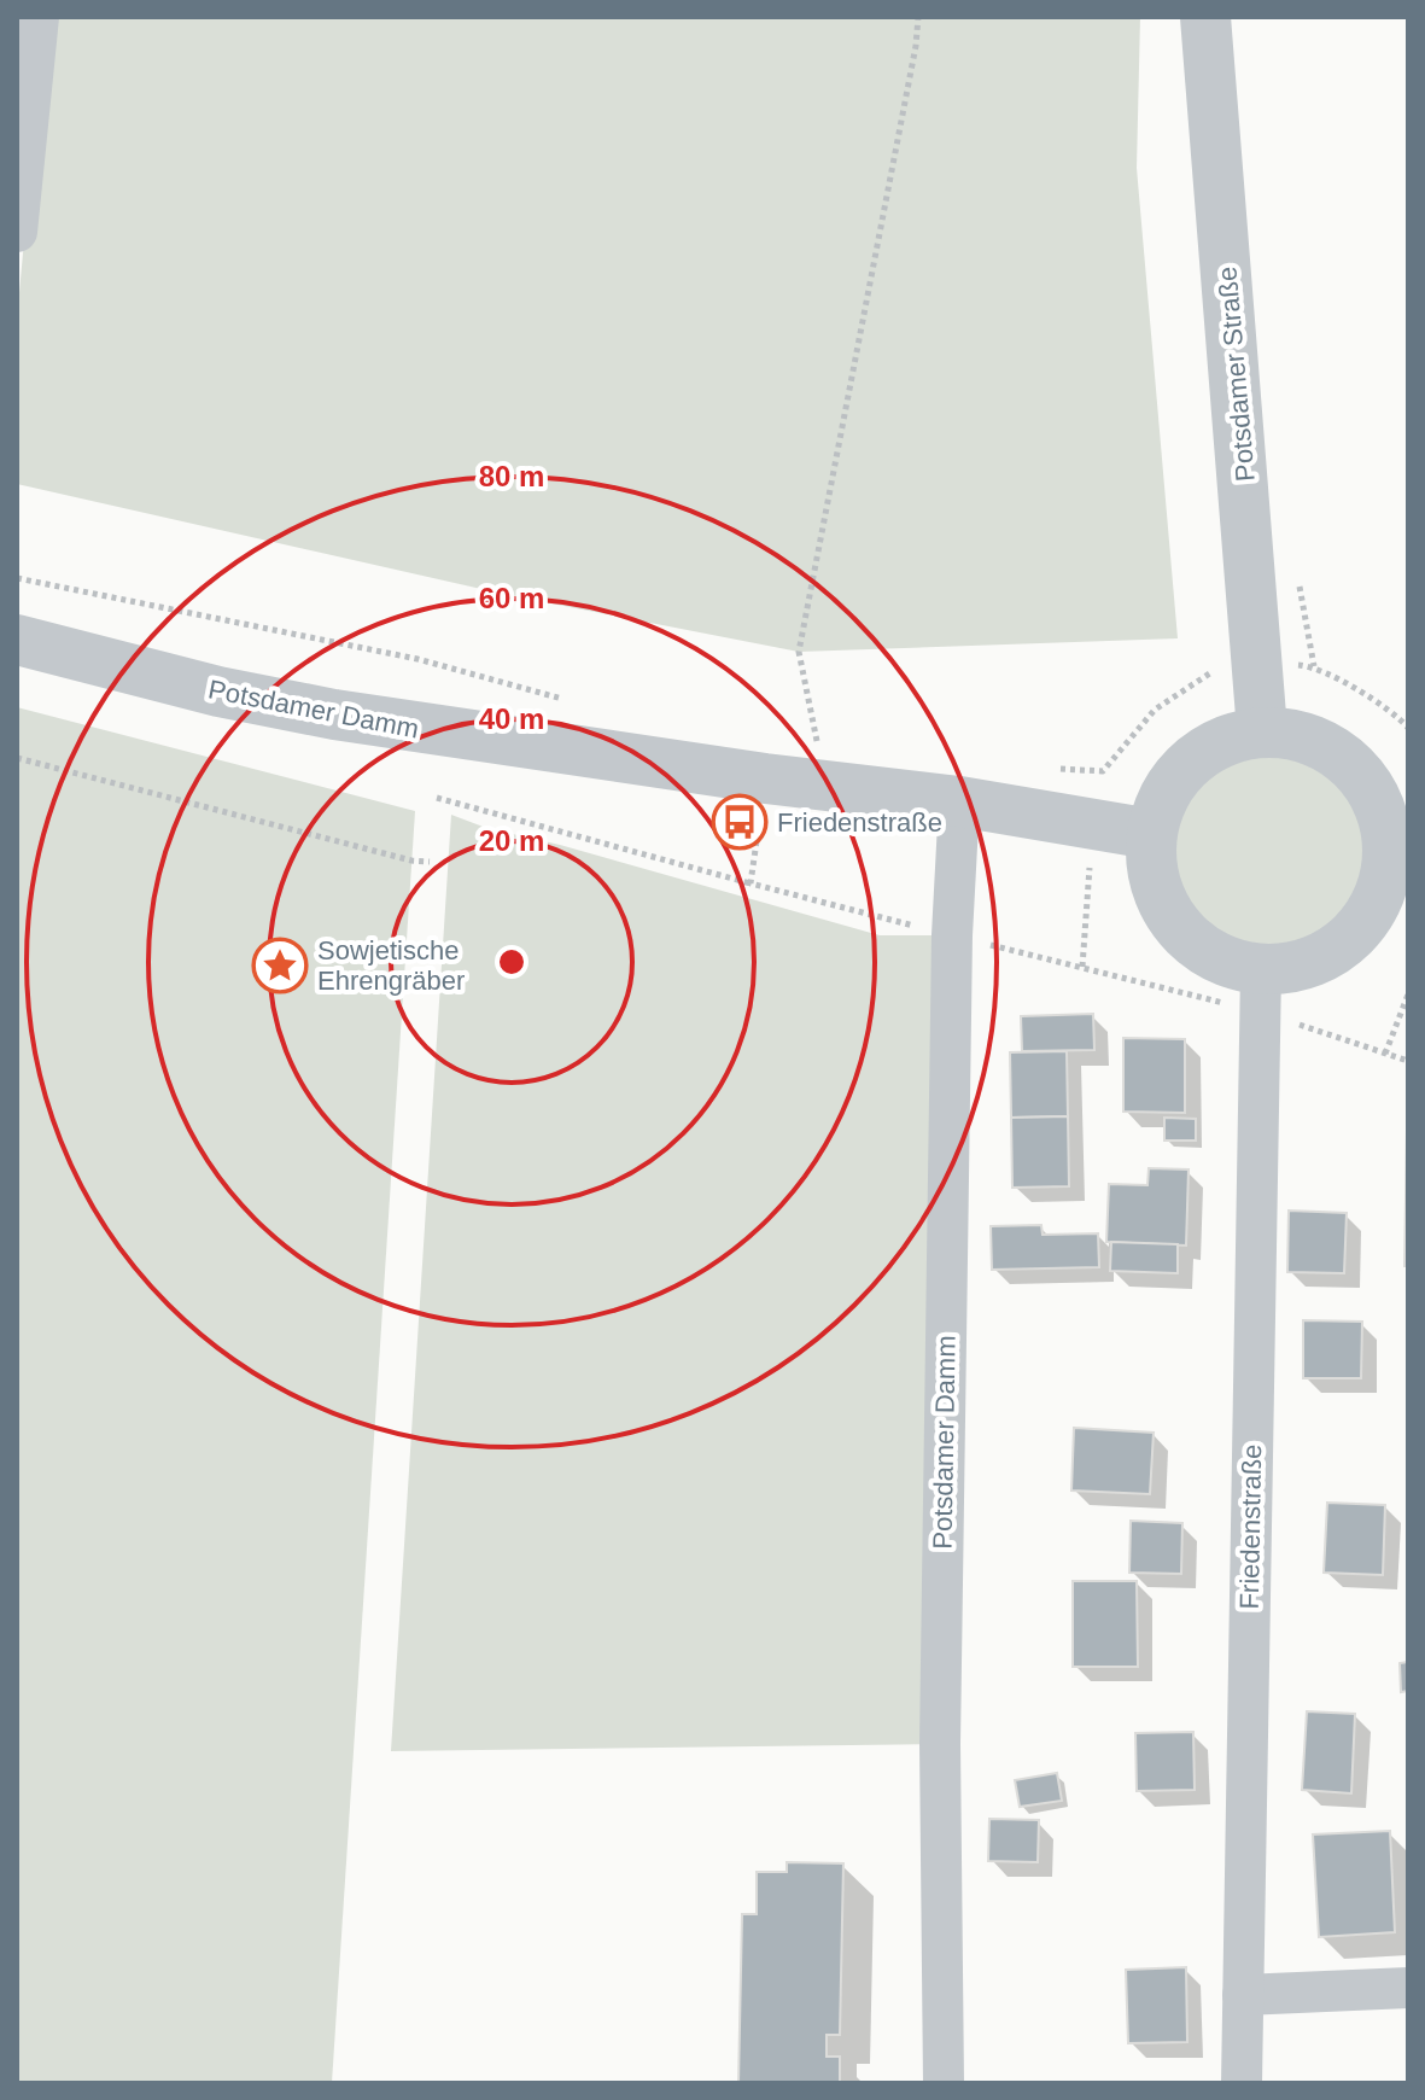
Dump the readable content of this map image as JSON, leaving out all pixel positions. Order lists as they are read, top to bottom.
{
  "streets": {
    "street": ["Potsdamer Straße", "Potsdamer Damm", "Friedenstraße"]
  },
  "crossings": [
    ["Potsdamer Straße", "Potsdamer Damm"],
    ["Potsdamer Straße", "Friedenstraße"],
    ["Potsdamer Damm", "Friedenstraße"]
  ],
  "places": {
    "bus stop": ["Friedenstraße"],
    "place": ["Sowjetische Ehrengräber"]
  },
  "rings": [
    "80 m",
    "60 m",
    "40 m",
    "20 m"
  ]
}
